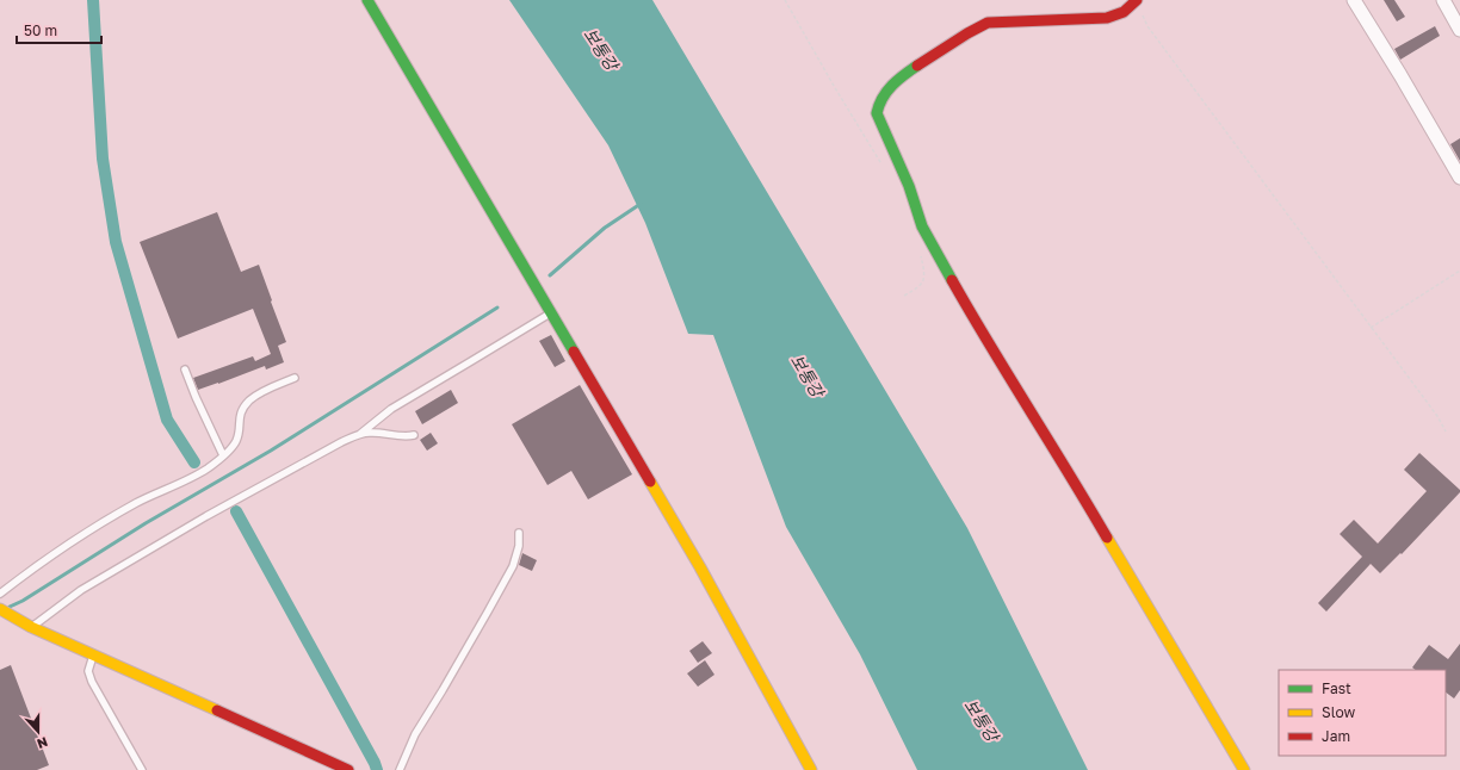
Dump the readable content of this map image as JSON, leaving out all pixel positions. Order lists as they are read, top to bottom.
{
  "water": ["보통강"],
  "legend": ["Fast", "Slow", "Jam"],
  "scale_bar": "50 m",
  "north": "bottom"
}
